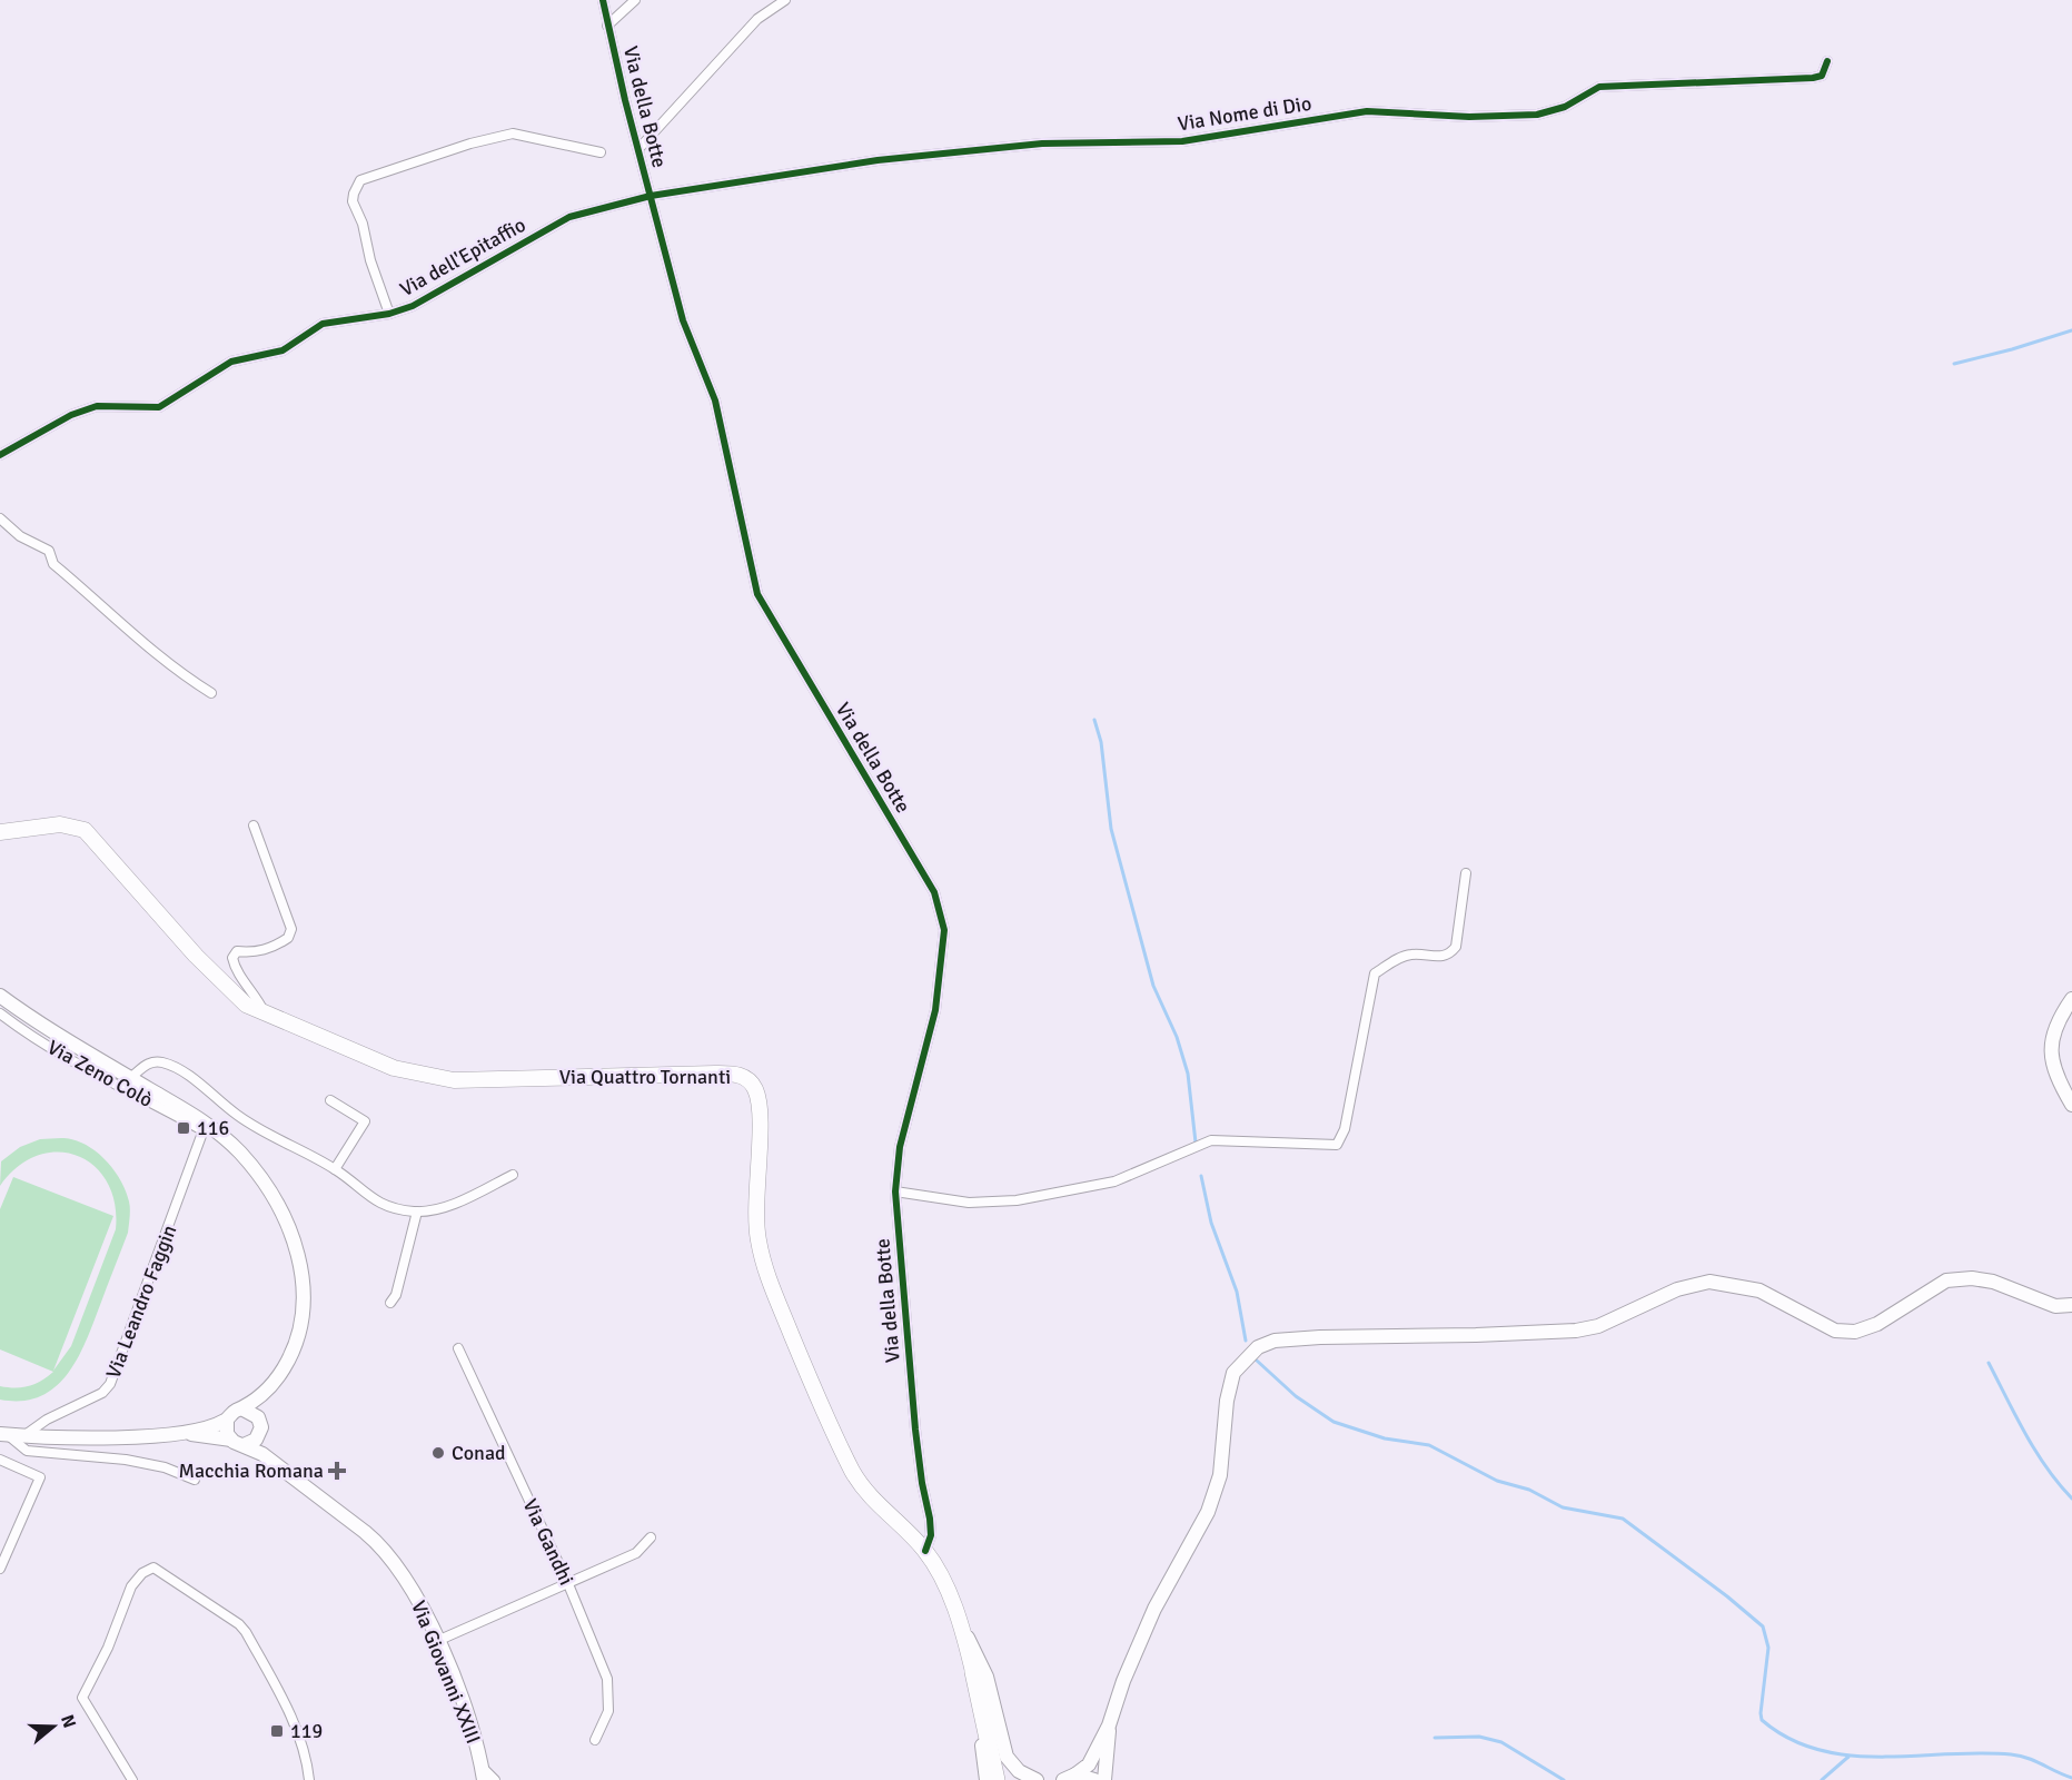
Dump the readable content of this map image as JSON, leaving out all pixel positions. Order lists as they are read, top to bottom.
{
  "streets": {
    "main road": ["Via Quattro Tornanti", "Via Giovanni XXIII"],
    "street": [
      "Via della Botte",
      "Via Nome di Dio",
      "Via dell'Epitaffio",
      "Via Zeno Colò",
      "Via Leandro Faggin",
      "Via Gandhi"
    ]
  },
  "crossings": [
    ["Via della Botte", "Via Nome di Dio"],
    ["Via della Botte", "Via dell'Epitaffio"],
    ["Via della Botte", "Via Quattro Tornanti"],
    ["Via Nome di Dio", "Via dell'Epitaffio"],
    ["Via Zeno Colò", "Via Leandro Faggin"]
  ],
  "places": {
    "transit": ["116", "119"],
    "other": ["Conad"],
    "health": ["Macchia Romana"]
  },
  "north": "right"
}
